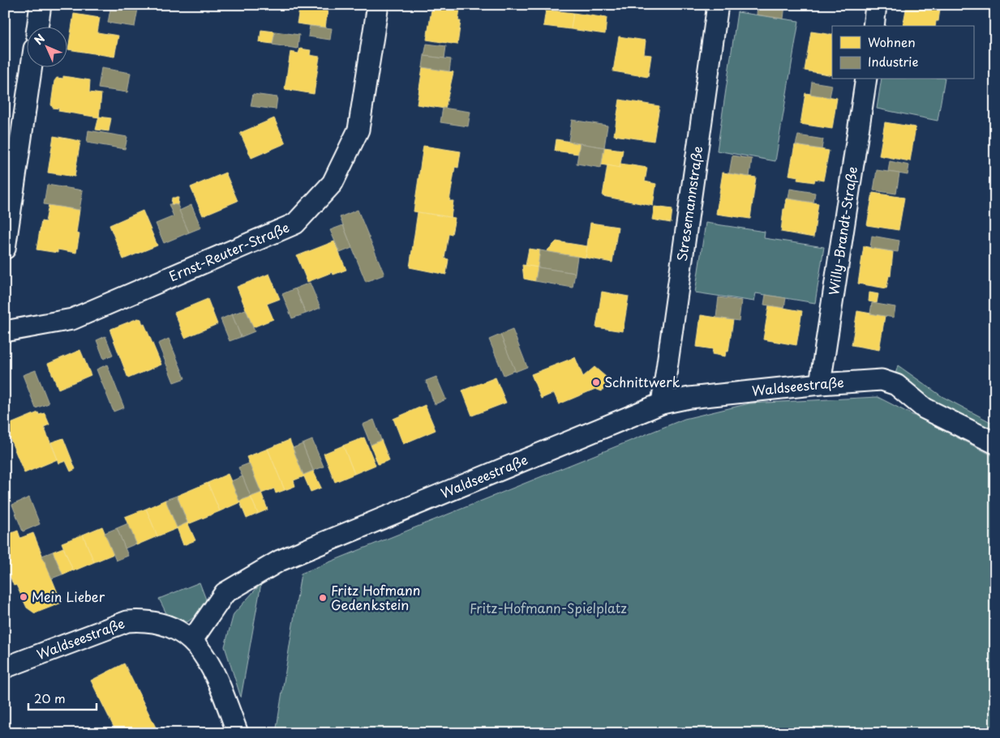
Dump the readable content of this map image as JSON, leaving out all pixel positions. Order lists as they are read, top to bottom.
{
  "streets": {
    "street": [
      "Stresemannstraße",
      "Willy-Brandt-Straße",
      "Ernst-Reuter-Straße",
      "Waldseestraße"
    ]
  },
  "crossings": [
    ["Stresemannstraße", "Waldseestraße"],
    ["Willy-Brandt-Straße", "Waldseestraße"]
  ],
  "parks": ["Fritz-Hofmann-Spielplatz"],
  "places": ["Schnittwerk", "Mein Lieber", "Fritz Hofmann Gedenkstein"],
  "legend": ["Wohnen", "Industrie"],
  "scale_bar": "20 m",
  "north": "top left"
}
